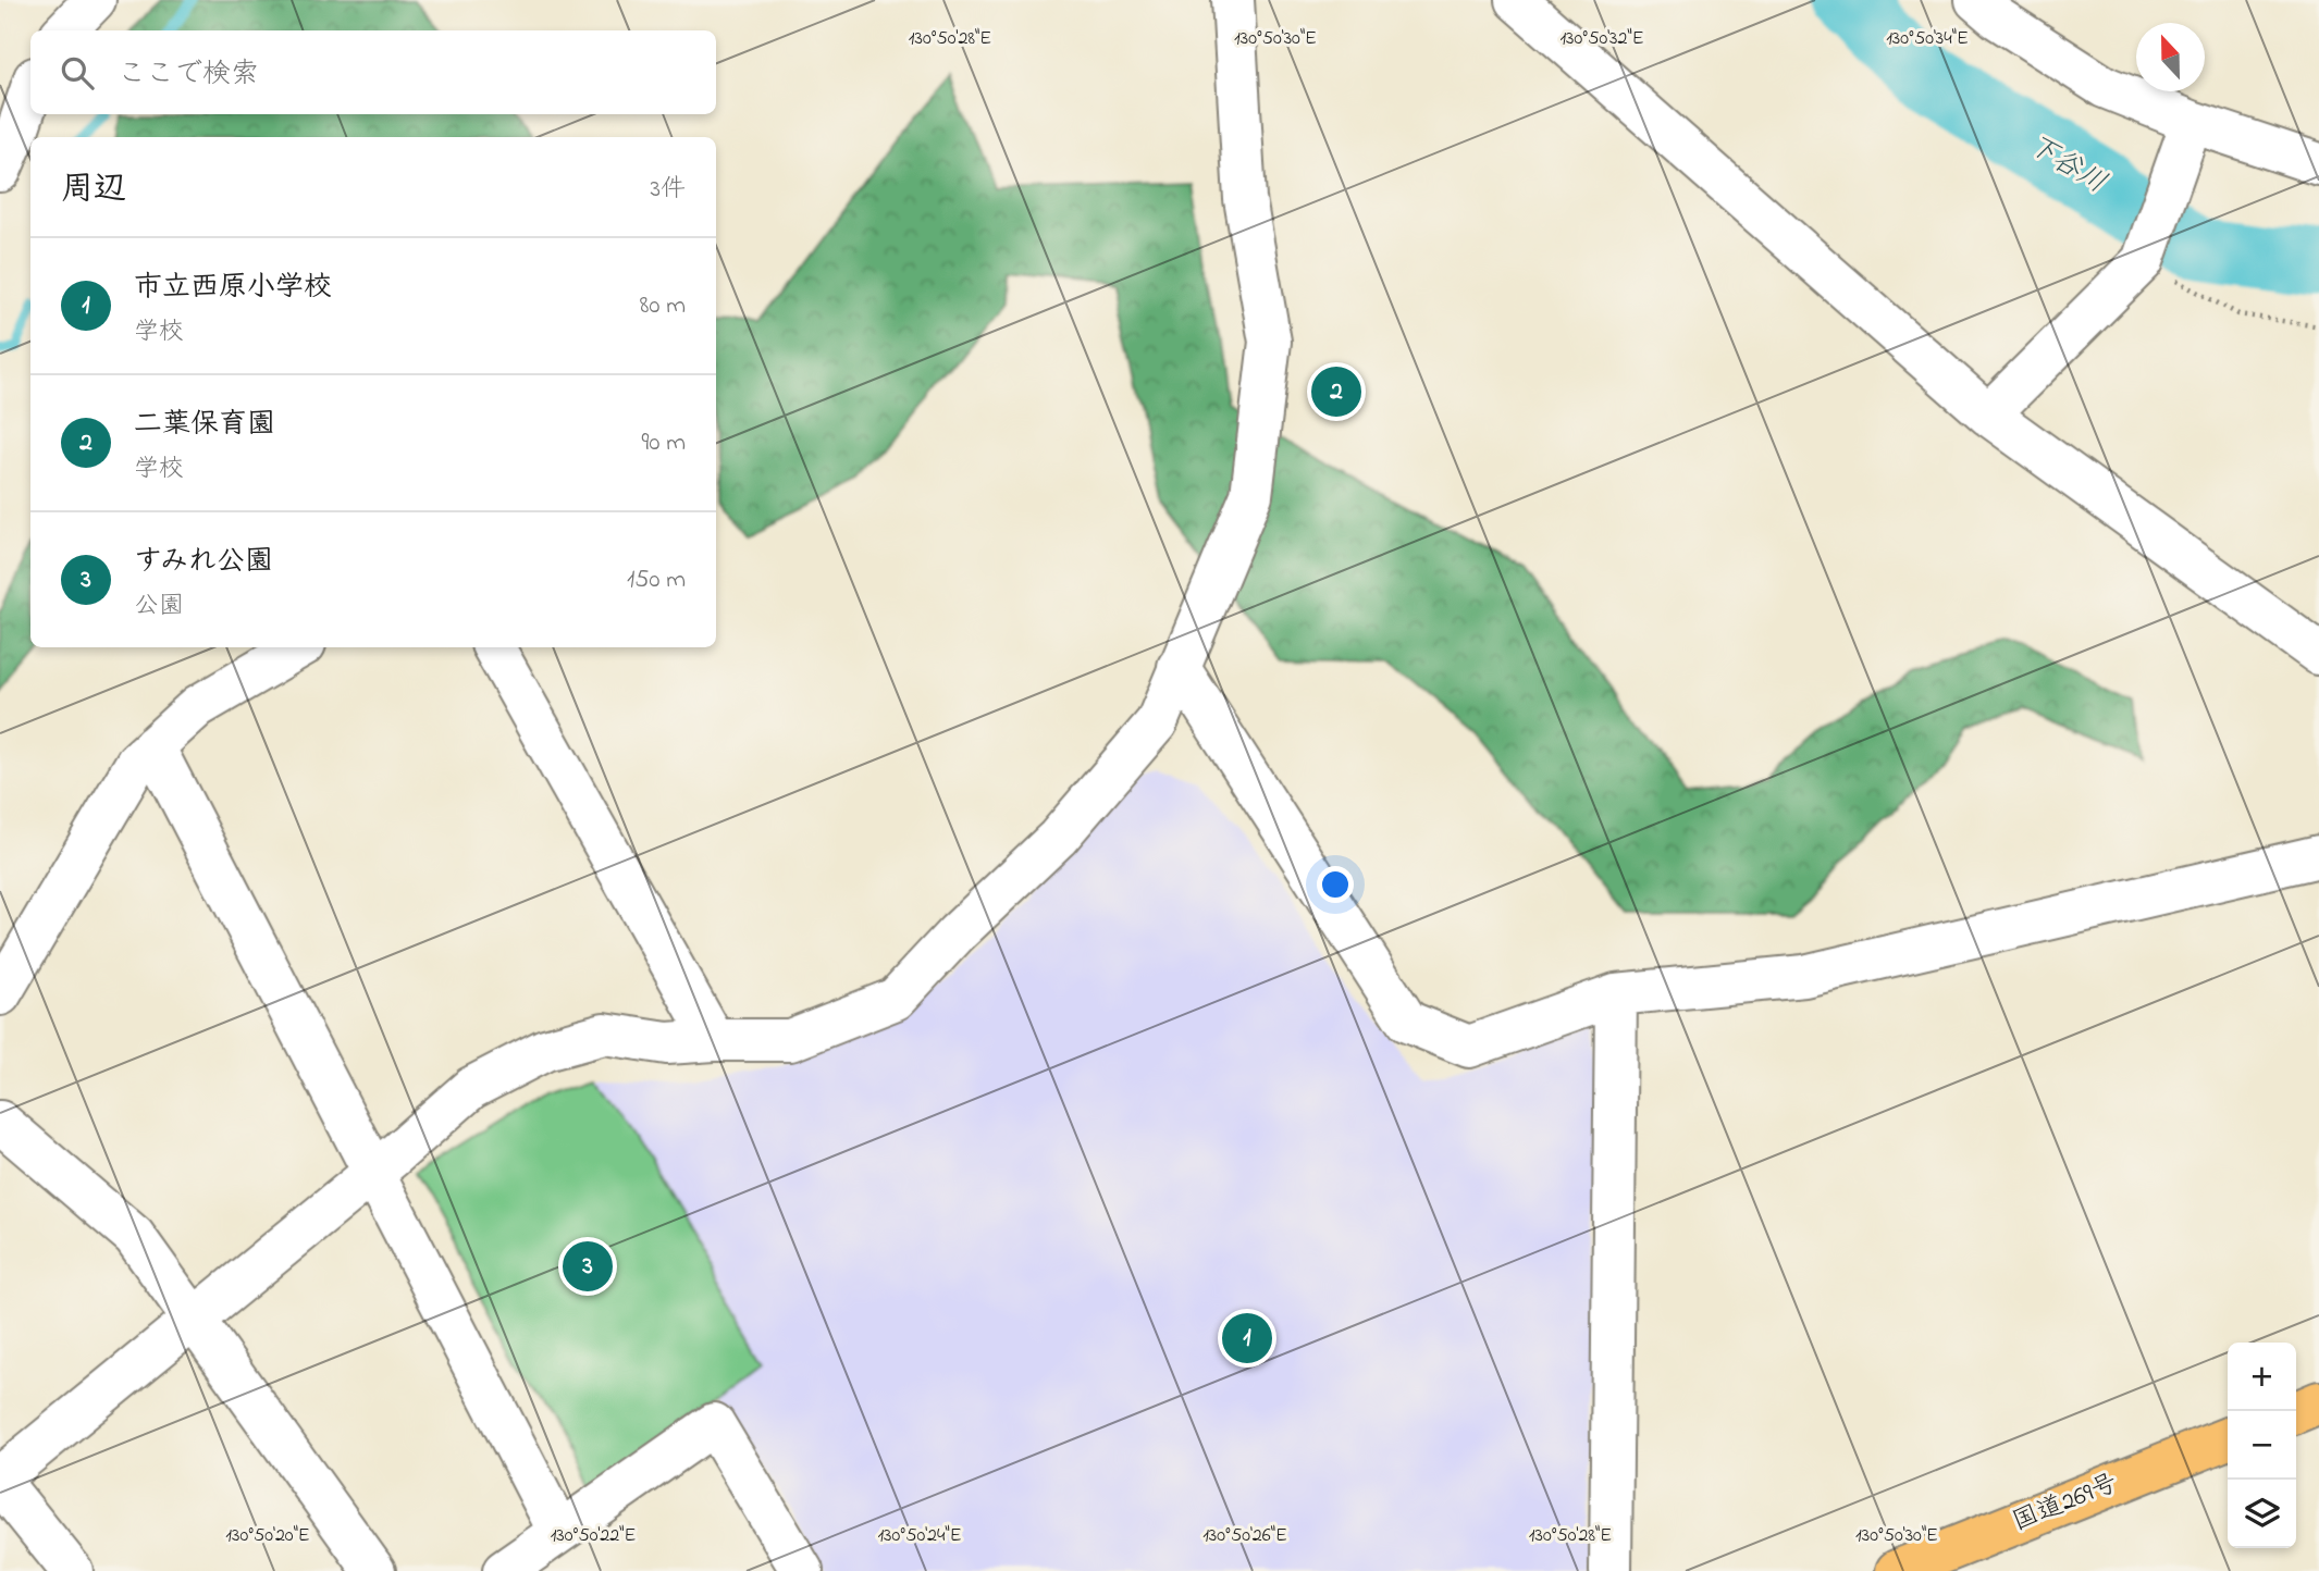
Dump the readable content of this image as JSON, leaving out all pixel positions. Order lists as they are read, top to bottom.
{
  "streets": {
    "highway": ["国道269号"]
  },
  "water": ["下谷川"],
  "north": "top",
  "page": {
    "search": "ここで検索",
    "heading": ["周辺", "3件"],
    "list": [
      {
        "mark": "1",
        "name": "市立西原小学校",
        "note": "学校",
        "value": "80 m"
      },
      {
        "mark": "2",
        "name": "二葉保育園",
        "note": "学校",
        "value": "90 m"
      },
      {
        "mark": "3",
        "name": "すみれ公園",
        "note": "公園",
        "value": "150 m"
      }
    ],
    "pins": ["2", "3", "1"],
    "map_buttons": ["+", "−"]
  },
  "coordinates": [
    "130°50'28\"E",
    "130°50'30\"E",
    "130°50'32\"E",
    "130°50'34\"E",
    "130°50'20\"E",
    "130°50'22\"E",
    "130°50'24\"E",
    "130°50'26\"E"
  ]
}
